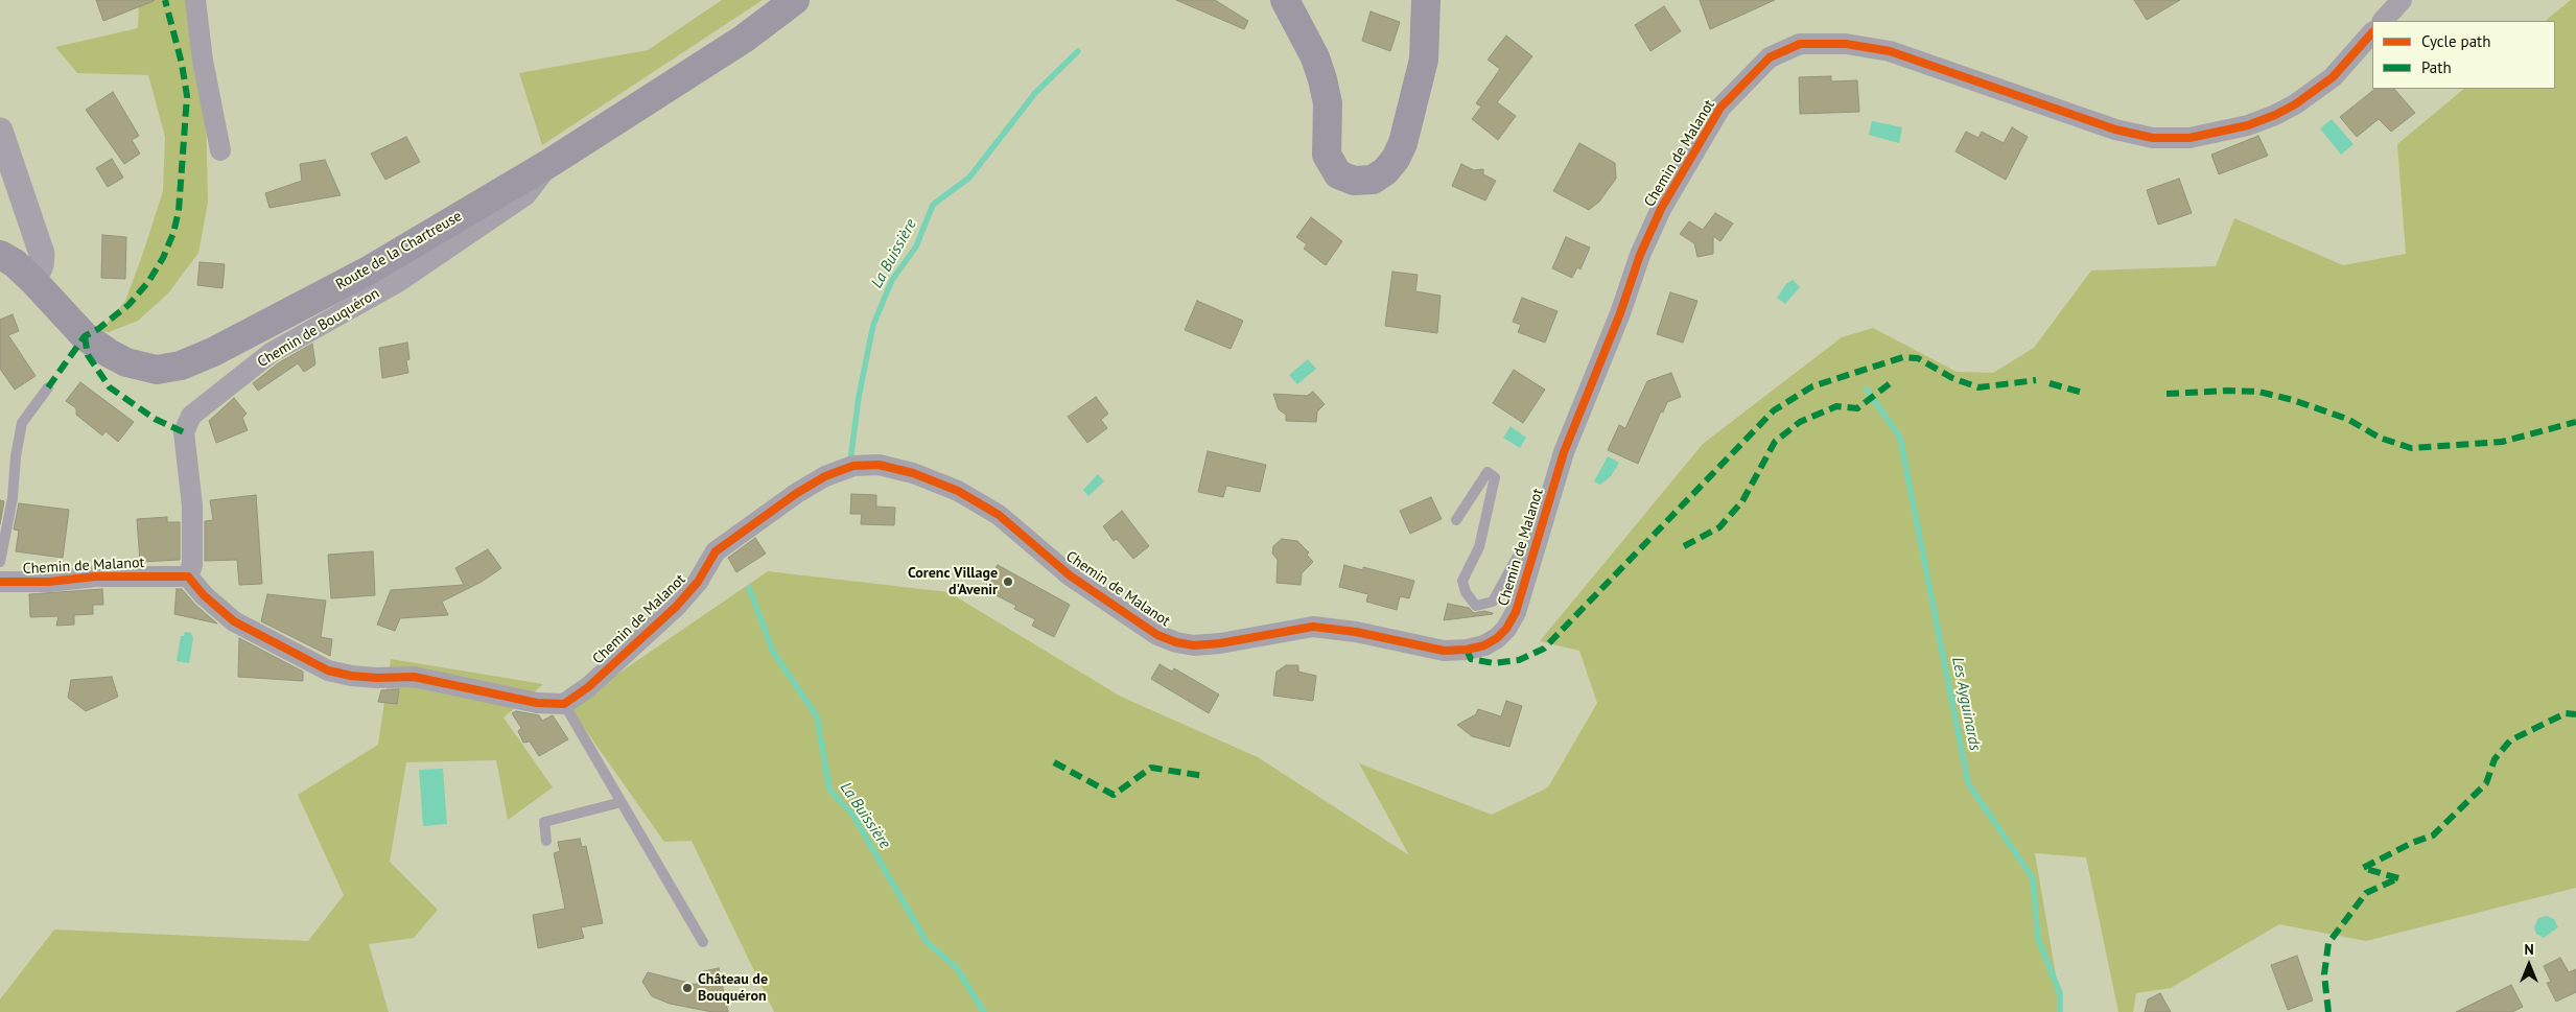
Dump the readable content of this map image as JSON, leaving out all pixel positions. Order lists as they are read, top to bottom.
{
  "streets": {
    "main road": ["Route de la Chartreuse"],
    "street": ["Chemin de Malanot", "Chemin de Bouquéron"]
  },
  "crossings": [
    ["Chemin de Malanot", "Chemin de Bouquéron"],
    ["Route de la Chartreuse", "Chemin de Bouquéron"]
  ],
  "water": ["La Buissière", "Les Ayguinards"],
  "places": ["Corenc Village d'Avenir", "Château de Bouquéron"],
  "legend": ["Cycle path", "Path"],
  "north": "top"
}
